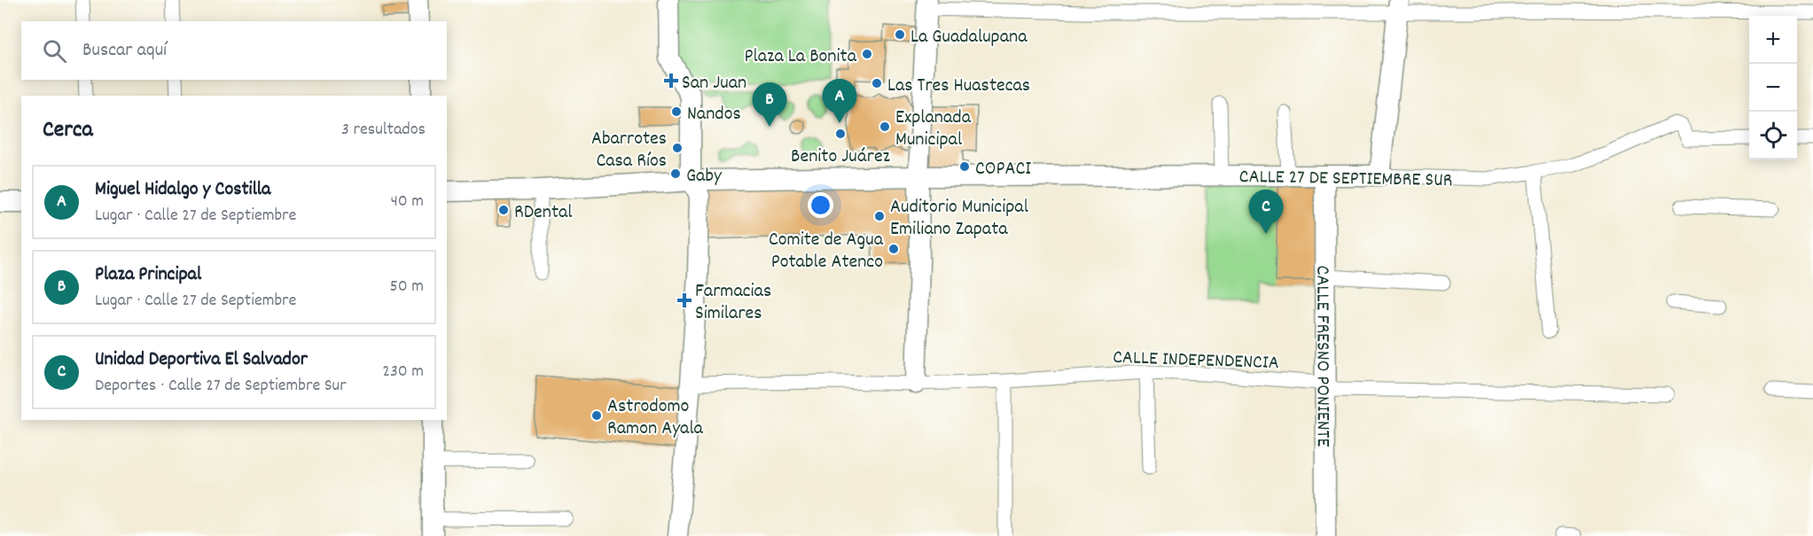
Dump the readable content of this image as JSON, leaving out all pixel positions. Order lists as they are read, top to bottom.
{
  "streets": {
    "street": ["CALLE 27 DE SEPTIEMBRE SUR", "CALLE FRESNO PONIENTE", "CALLE INDEPENDENCIA"]
  },
  "crossings": [
    ["CALLE 27 DE SEPTIEMBRE SUR", "CALLE FRESNO PONIENTE"],
    ["CALLE FRESNO PONIENTE", "CALLE INDEPENDENCIA"]
  ],
  "places": {
    "other": [
      "La Guadalupana",
      "Plaza La Bonita",
      "Las Tres Huastecas",
      "Nandos",
      "Explanada Municipal",
      "Benito Juárez",
      "Abarrotes Casa Ríos",
      "COPACI",
      "Gaby",
      "RDental",
      "Auditorio Municipal Emiliano Zapata",
      "Comite de Agua Potable Atenco",
      "Astrodomo Ramon Ayala"
    ],
    "health": ["San Juan", "Farmacias Similares"]
  },
  "page": {
    "map_buttons": ["+", "−"],
    "search": "Buscar aquí",
    "pins": ["A", "B", "C"],
    "heading": ["Cerca", "3 resultados"],
    "list": [
      {
        "mark": "A",
        "name": "Miguel Hidalgo y Costilla",
        "note": "Lugar · Calle 27 de Septiembre",
        "value": "40 m"
      },
      {
        "mark": "B",
        "name": "Plaza Principal",
        "note": "Lugar · Calle 27 de Septiembre",
        "value": "50 m"
      },
      {
        "mark": "C",
        "name": "Unidad Deportiva El Salvador",
        "note": "Deportes · Calle 27 de Septiembre Sur",
        "value": "230 m"
      }
    ]
  }
}
